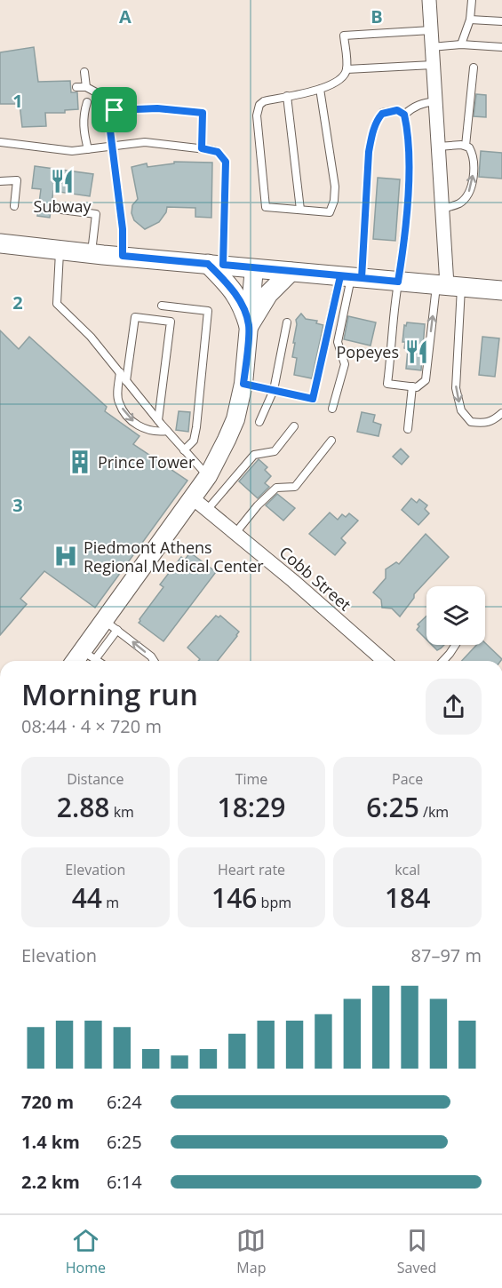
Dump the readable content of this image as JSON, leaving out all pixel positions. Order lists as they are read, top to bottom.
{
  "streets": {
    "street": ["Cobb Street"]
  },
  "places": {
    "restaurant": ["Subway", "Popeyes"],
    "building": ["Prince Tower"],
    "hospital": ["Piedmont Athens Regional Medical Center"]
  },
  "page": {
    "heading": ["Morning run", "08:44 · 4 × 720 m"],
    "stats": [
      ["Distance", "2.88 km"],
      ["Time", "18:29"],
      ["Pace", "6:25 /km"],
      ["Elevation", "44 m"],
      ["Heart rate", "146 bpm"],
      ["kcal", "184"]
    ],
    "chart": ["Elevation", "87–97 m"],
    "list": [
      {
        "name": "720 m",
        "note": "6:24"
      },
      {
        "name": "1.4 km",
        "note": "6:25"
      },
      {
        "name": "2.2 km",
        "note": "6:14"
      }
    ],
    "tabs": ["Home", "Map", "Saved"]
  },
  "grid": {
    "columns": ["A", "B"],
    "rows": ["1", "2", "3"]
  }
}
